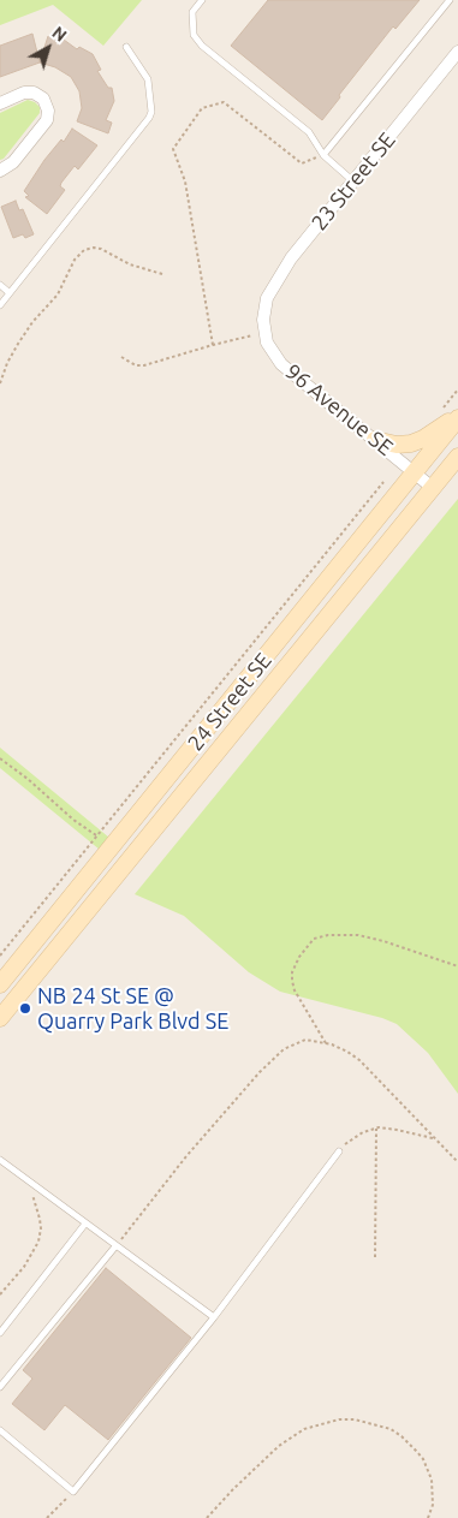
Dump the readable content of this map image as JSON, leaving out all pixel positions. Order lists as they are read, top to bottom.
{
  "streets": {
    "main road": ["24 Street SE"],
    "street": ["23 Street SE", "96 Avenue SE"]
  },
  "crossings": [
    ["23 Street SE", "96 Avenue SE"],
    ["96 Avenue SE", "24 Street SE"]
  ],
  "places": ["NB 24 St SE @ Quarry Park Blvd SE"],
  "north": "top right"
}
